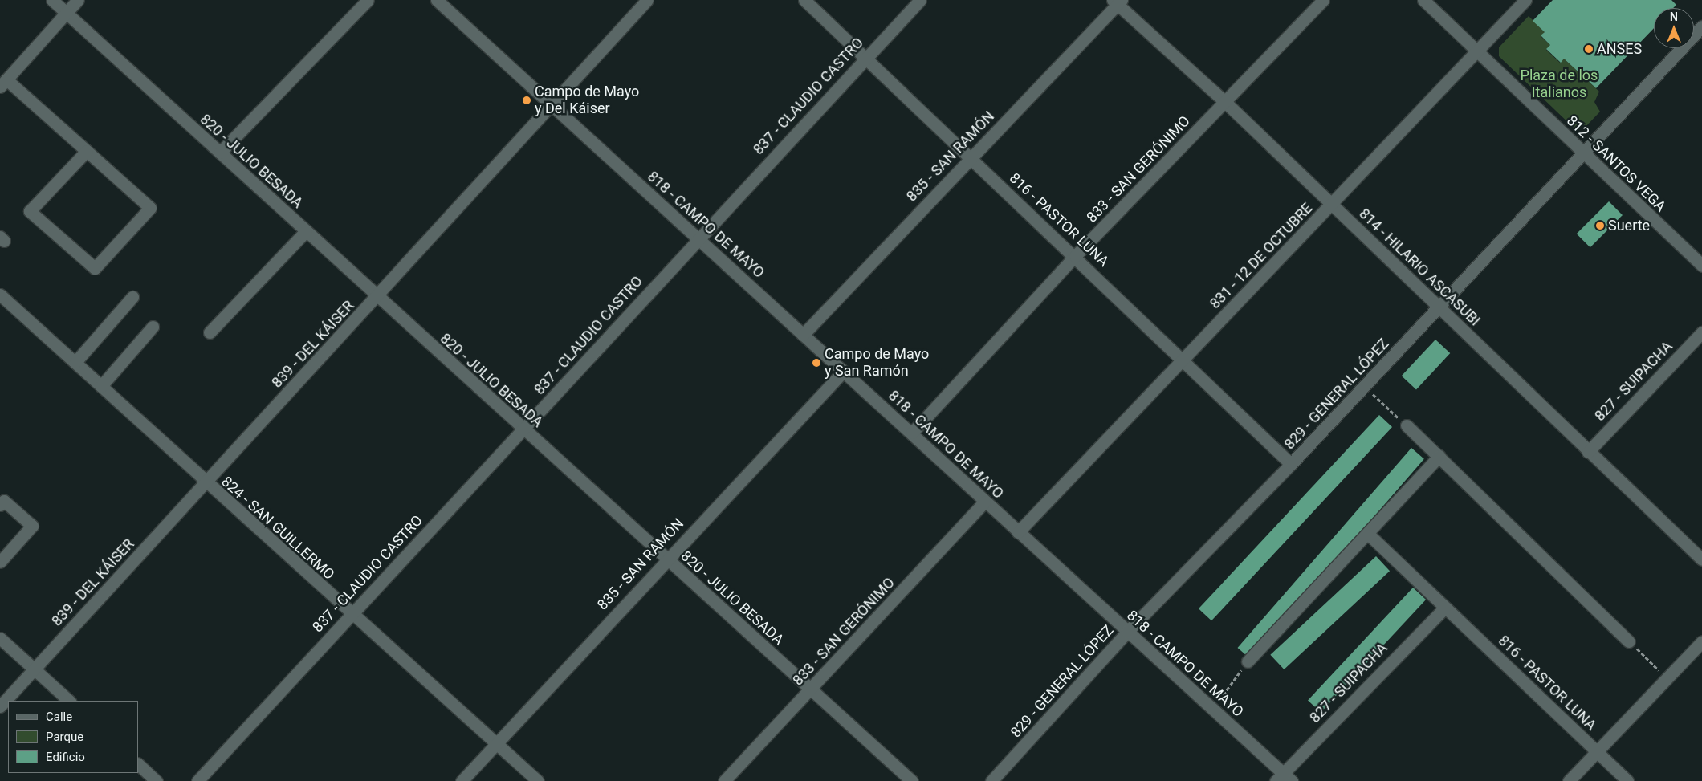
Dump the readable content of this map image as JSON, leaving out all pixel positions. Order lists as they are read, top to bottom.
{
  "streets": {
    "street": [
      "837 - CLAUDIO CASTRO",
      "835 - SAN RAMÓN",
      "820 - JULIO BESADA",
      "812 - SANTOS VEGA",
      "833 - SAN GERÓNIMO",
      "816 - PASTOR LUNA",
      "818 - CAMPO DE MAYO",
      "831 - 12 DE OCTUBRE",
      "814 - HILARIO ASCASUBI",
      "839 - DEL KÁISER",
      "827 - SUIPACHA",
      "829 - GENERAL LÓPEZ",
      "824 - SAN GUILLERMO"
    ]
  },
  "crossings": [
    ["837 - CLAUDIO CASTRO", "820 - JULIO BESADA"],
    ["837 - CLAUDIO CASTRO", "816 - PASTOR LUNA"],
    ["837 - CLAUDIO CASTRO", "818 - CAMPO DE MAYO"],
    ["837 - CLAUDIO CASTRO", "824 - SAN GUILLERMO"],
    ["835 - SAN RAMÓN", "820 - JULIO BESADA"],
    ["835 - SAN RAMÓN", "816 - PASTOR LUNA"],
    ["835 - SAN RAMÓN", "818 - CAMPO DE MAYO"],
    ["835 - SAN RAMÓN", "814 - HILARIO ASCASUBI"],
    ["835 - SAN RAMÓN", "824 - SAN GUILLERMO"],
    ["820 - JULIO BESADA", "833 - SAN GERÓNIMO"],
    ["820 - JULIO BESADA", "839 - DEL KÁISER"],
    ["812 - SANTOS VEGA", "831 - 12 DE OCTUBRE"],
    ["812 - SANTOS VEGA", "829 - GENERAL LÓPEZ"],
    ["833 - SAN GERÓNIMO", "816 - PASTOR LUNA"],
    ["833 - SAN GERÓNIMO", "818 - CAMPO DE MAYO"],
    ["833 - SAN GERÓNIMO", "814 - HILARIO ASCASUBI"],
    ["816 - PASTOR LUNA", "831 - 12 DE OCTUBRE"],
    ["816 - PASTOR LUNA", "827 - SUIPACHA"],
    ["816 - PASTOR LUNA", "829 - GENERAL LÓPEZ"],
    ["818 - CAMPO DE MAYO", "831 - 12 DE OCTUBRE"],
    ["818 - CAMPO DE MAYO", "839 - DEL KÁISER"],
    ["818 - CAMPO DE MAYO", "827 - SUIPACHA"],
    ["818 - CAMPO DE MAYO", "829 - GENERAL LÓPEZ"],
    ["831 - 12 DE OCTUBRE", "814 - HILARIO ASCASUBI"],
    ["814 - HILARIO ASCASUBI", "827 - SUIPACHA"],
    ["814 - HILARIO ASCASUBI", "829 - GENERAL LÓPEZ"],
    ["839 - DEL KÁISER", "824 - SAN GUILLERMO"]
  ],
  "parks": ["Plaza de los Italianos"],
  "places": [
    "ANSES",
    "Campo de Mayo y Del Káiser",
    "Suerte",
    "Campo de Mayo y San Ramón"
  ],
  "legend": ["Calle", "Parque", "Edificio"],
  "north": "top"
}
